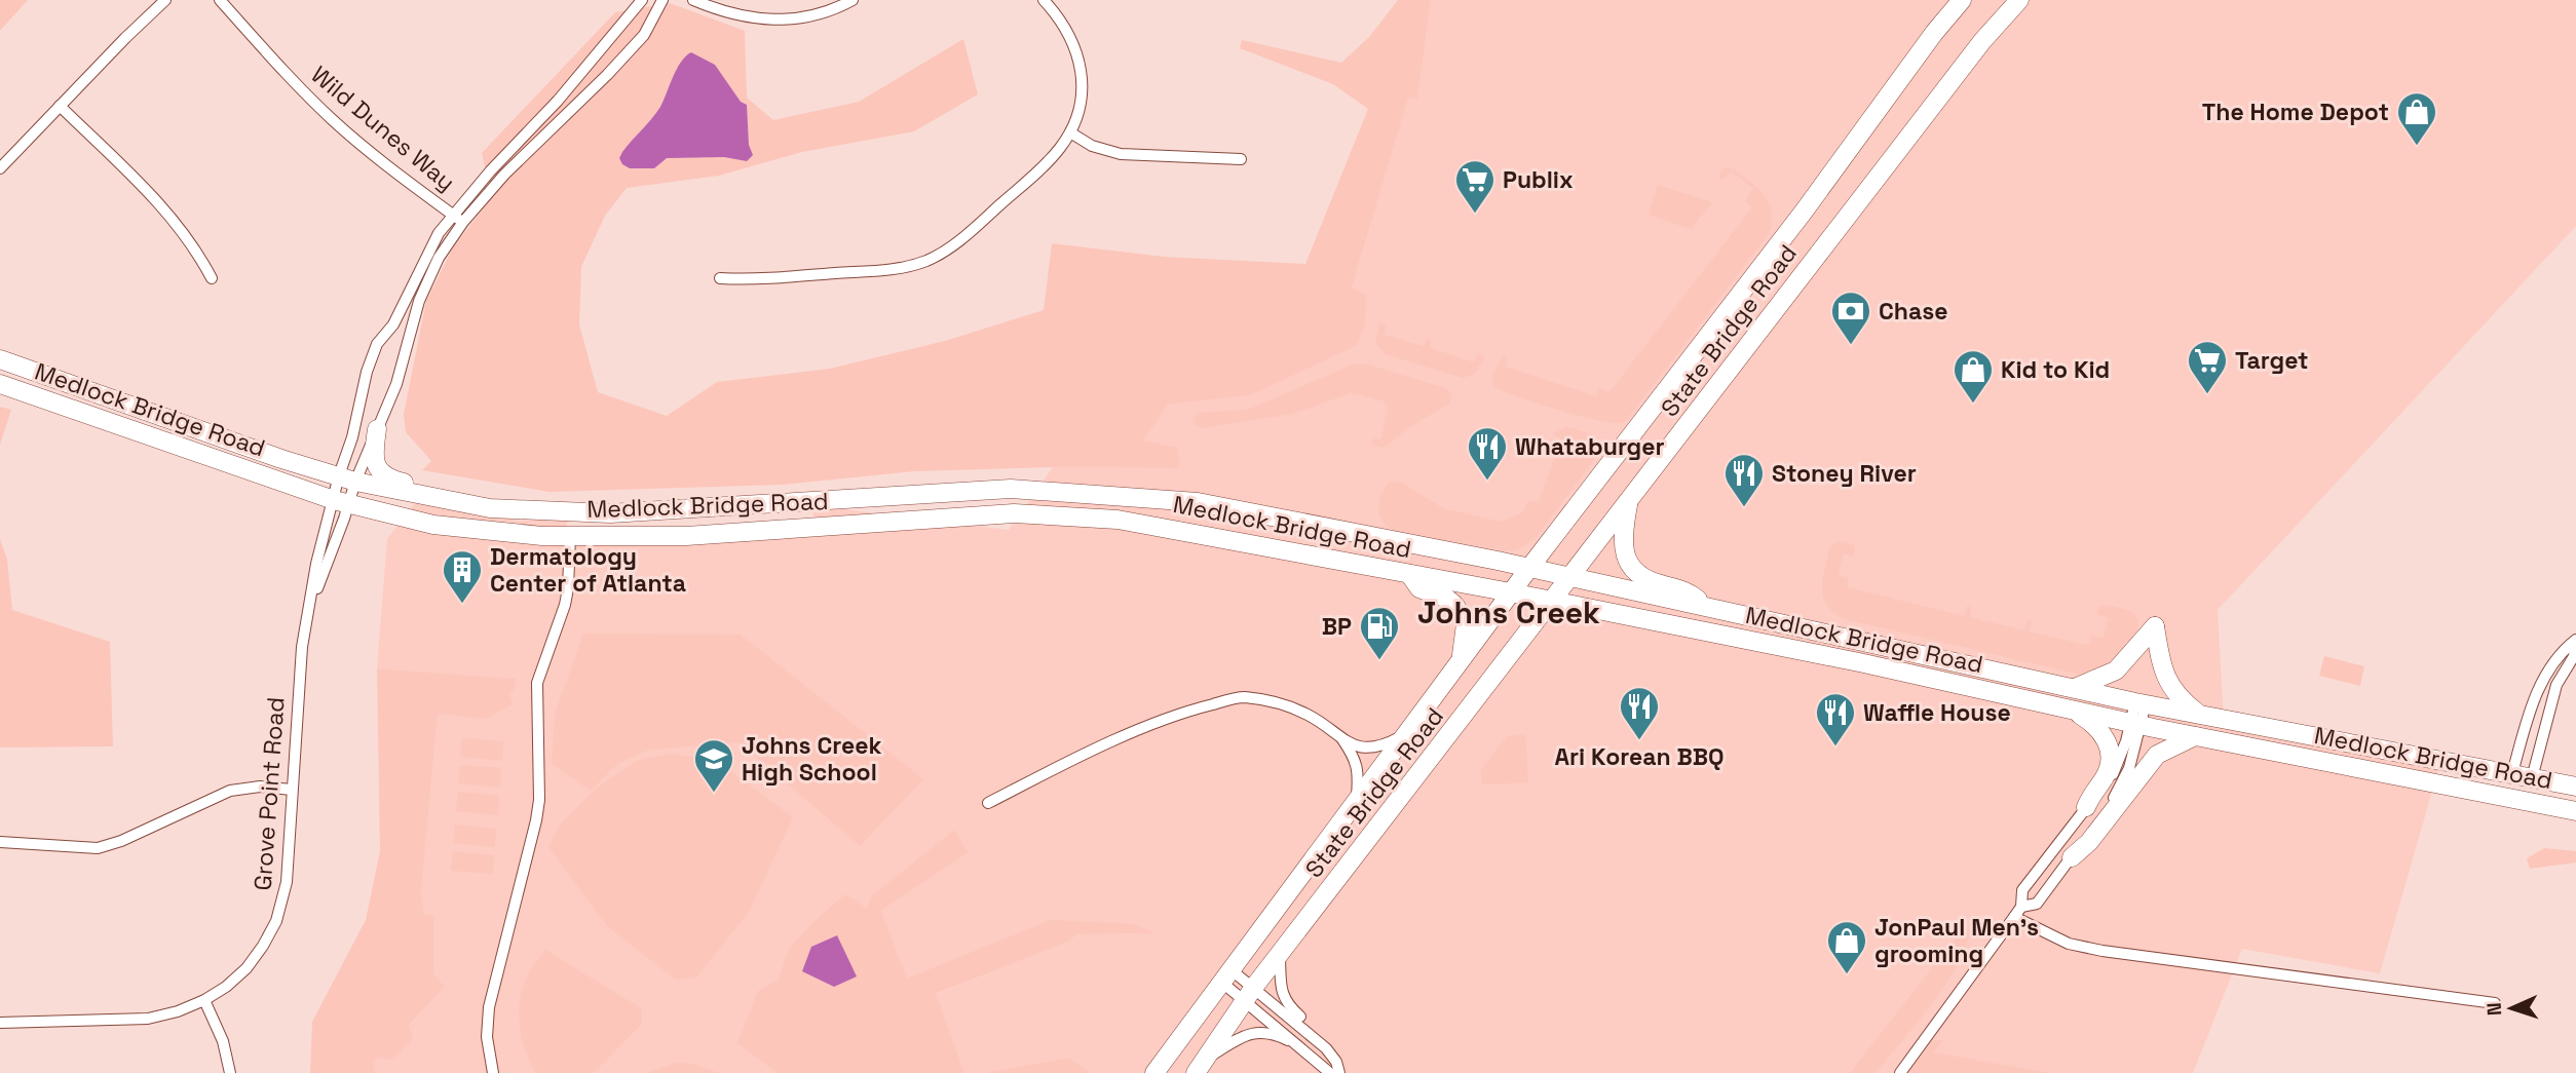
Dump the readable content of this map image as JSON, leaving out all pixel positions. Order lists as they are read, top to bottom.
{
  "streets": {
    "highway": ["State Bridge Road", "Medlock Bridge Road"],
    "street": ["Wild Dunes Way", "Grove Point Road"]
  },
  "crossings": [
    ["State Bridge Road", "Medlock Bridge Road"],
    ["Medlock Bridge Road", "Grove Point Road"]
  ],
  "districts": ["Johns Creek"],
  "places": {
    "shop": ["The Home Depot", "Kid to Kid", "JonPaul Men's grooming"],
    "supermarket": ["Publix", "Target"],
    "bank": ["Chase"],
    "restaurant": [
      "Whataburger",
      "Stoney River",
      "Ari Korean BBQ",
      "Waffle House"
    ],
    "building": ["Dermatology Center of Atlanta"],
    "fuel station": ["BP"],
    "school or university": ["Johns Creek High School"]
  },
  "north": "left"
}
